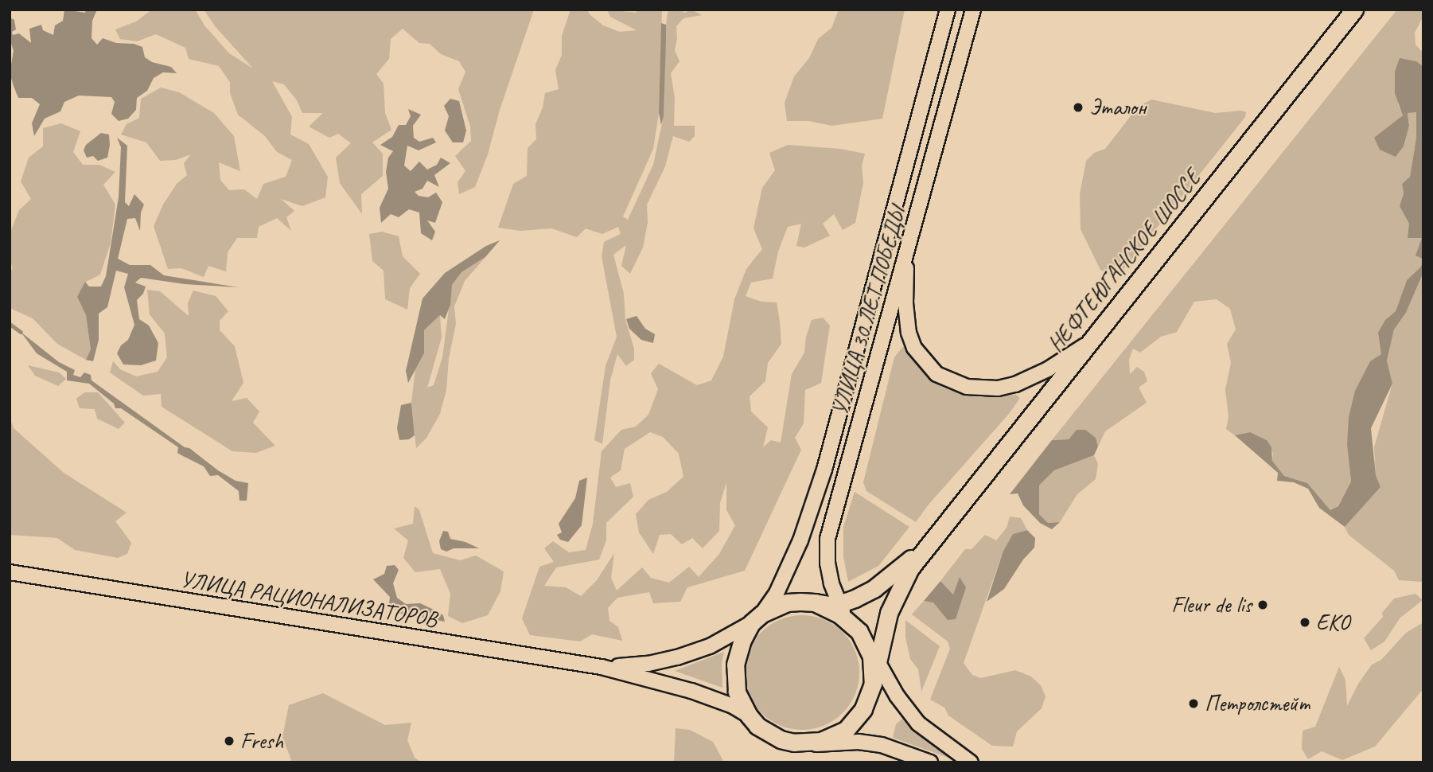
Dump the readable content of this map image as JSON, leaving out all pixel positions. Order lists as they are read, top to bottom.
{
  "streets": {
    "main road": ["НЕФТЕЮГАНСКОЕ ШОССЕ", "УЛИЦА 30 ЛЕТ ПОБЕДЫ", "УЛИЦА РАЦИОНАЛИЗАТОРОВ"]
  },
  "places": [
    "Эталон",
    "Fleur de lis",
    "EKO",
    "Петролстейт",
    "Fresh"
  ]
}
